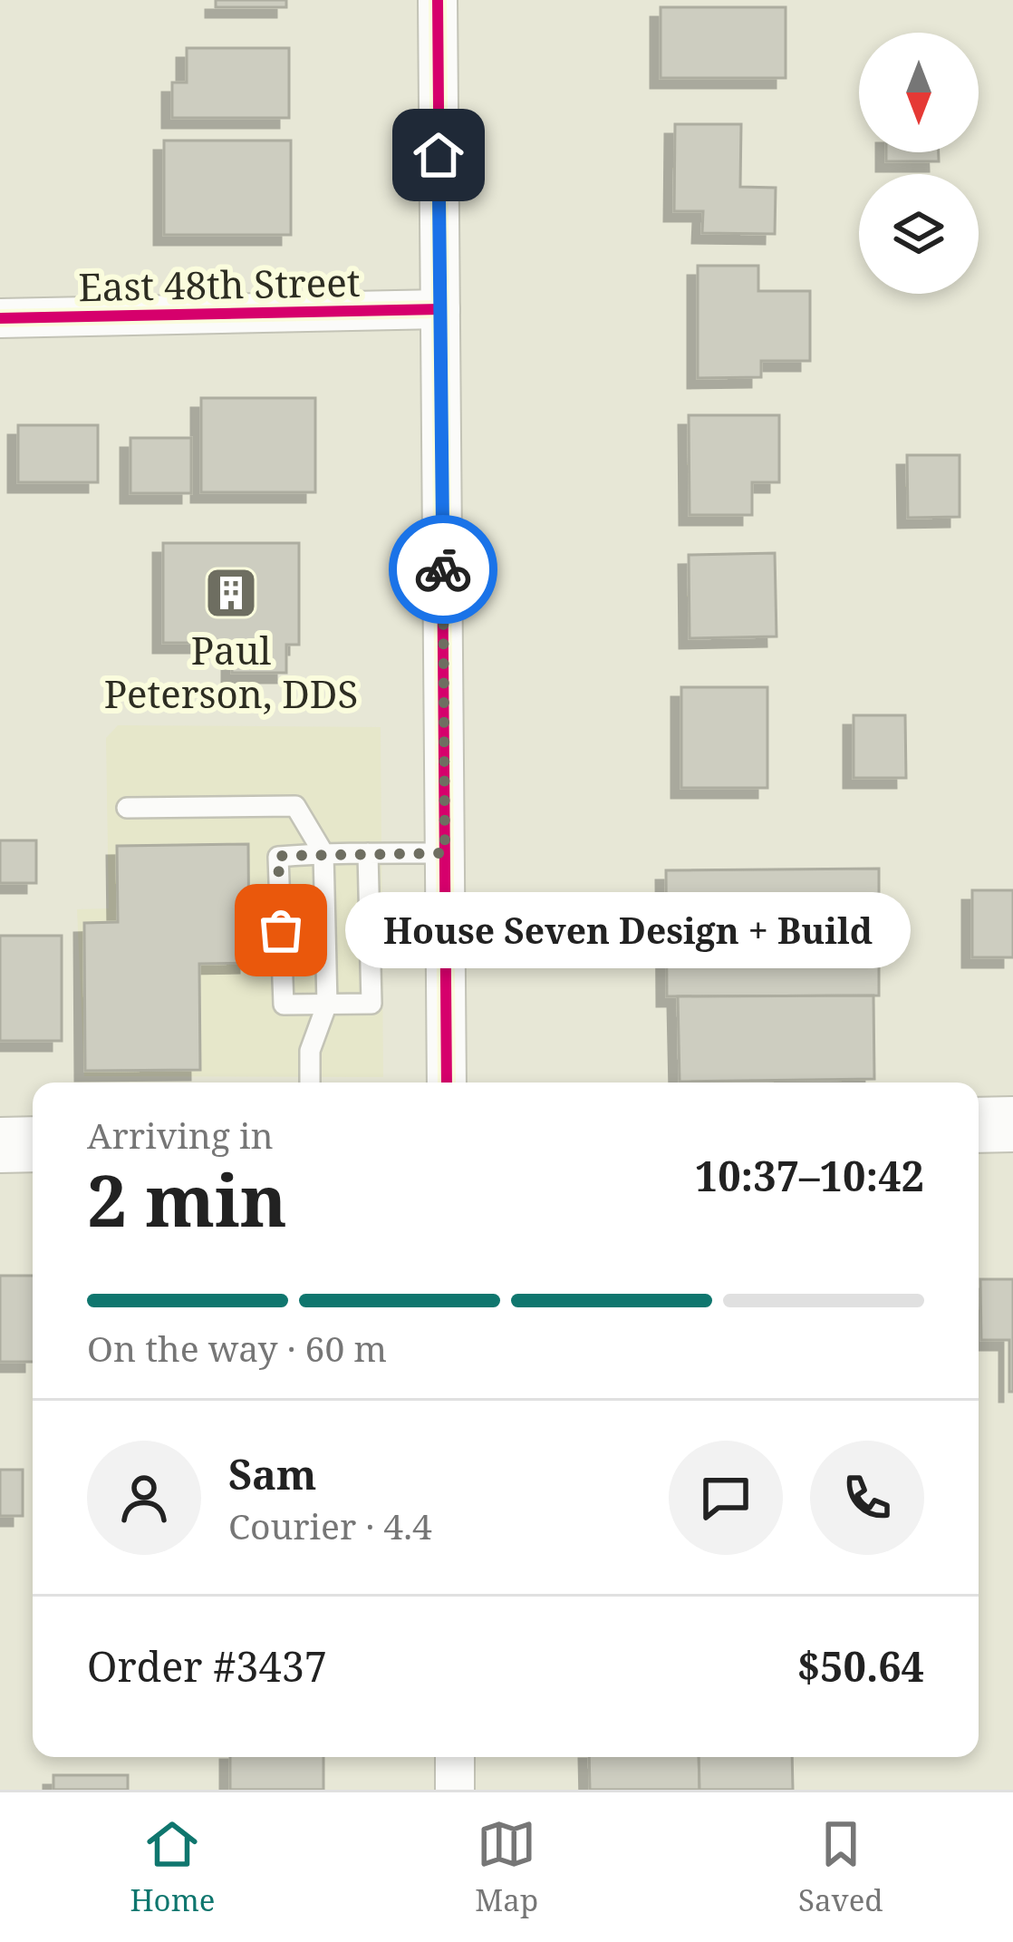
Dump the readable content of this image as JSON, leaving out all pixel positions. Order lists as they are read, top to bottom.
{
  "streets": {
    "street": ["East 48th Street"]
  },
  "places": {
    "building": ["Paul Peterson, DDS"],
    "other": ["House Seven Design + Build"]
  },
  "north": "bottom",
  "page": {
    "bubble": "House Seven Design + Build",
    "heading": ["2 min", "Arriving in", "10:37–10:42"],
    "panel": [
      "Sam",
      "Courier · 4.4",
      "Order #3437",
      "$50.64"
    ],
    "bar": "On the way · 60 m",
    "tabs": ["Home", "Map", "Saved"]
  }
}
